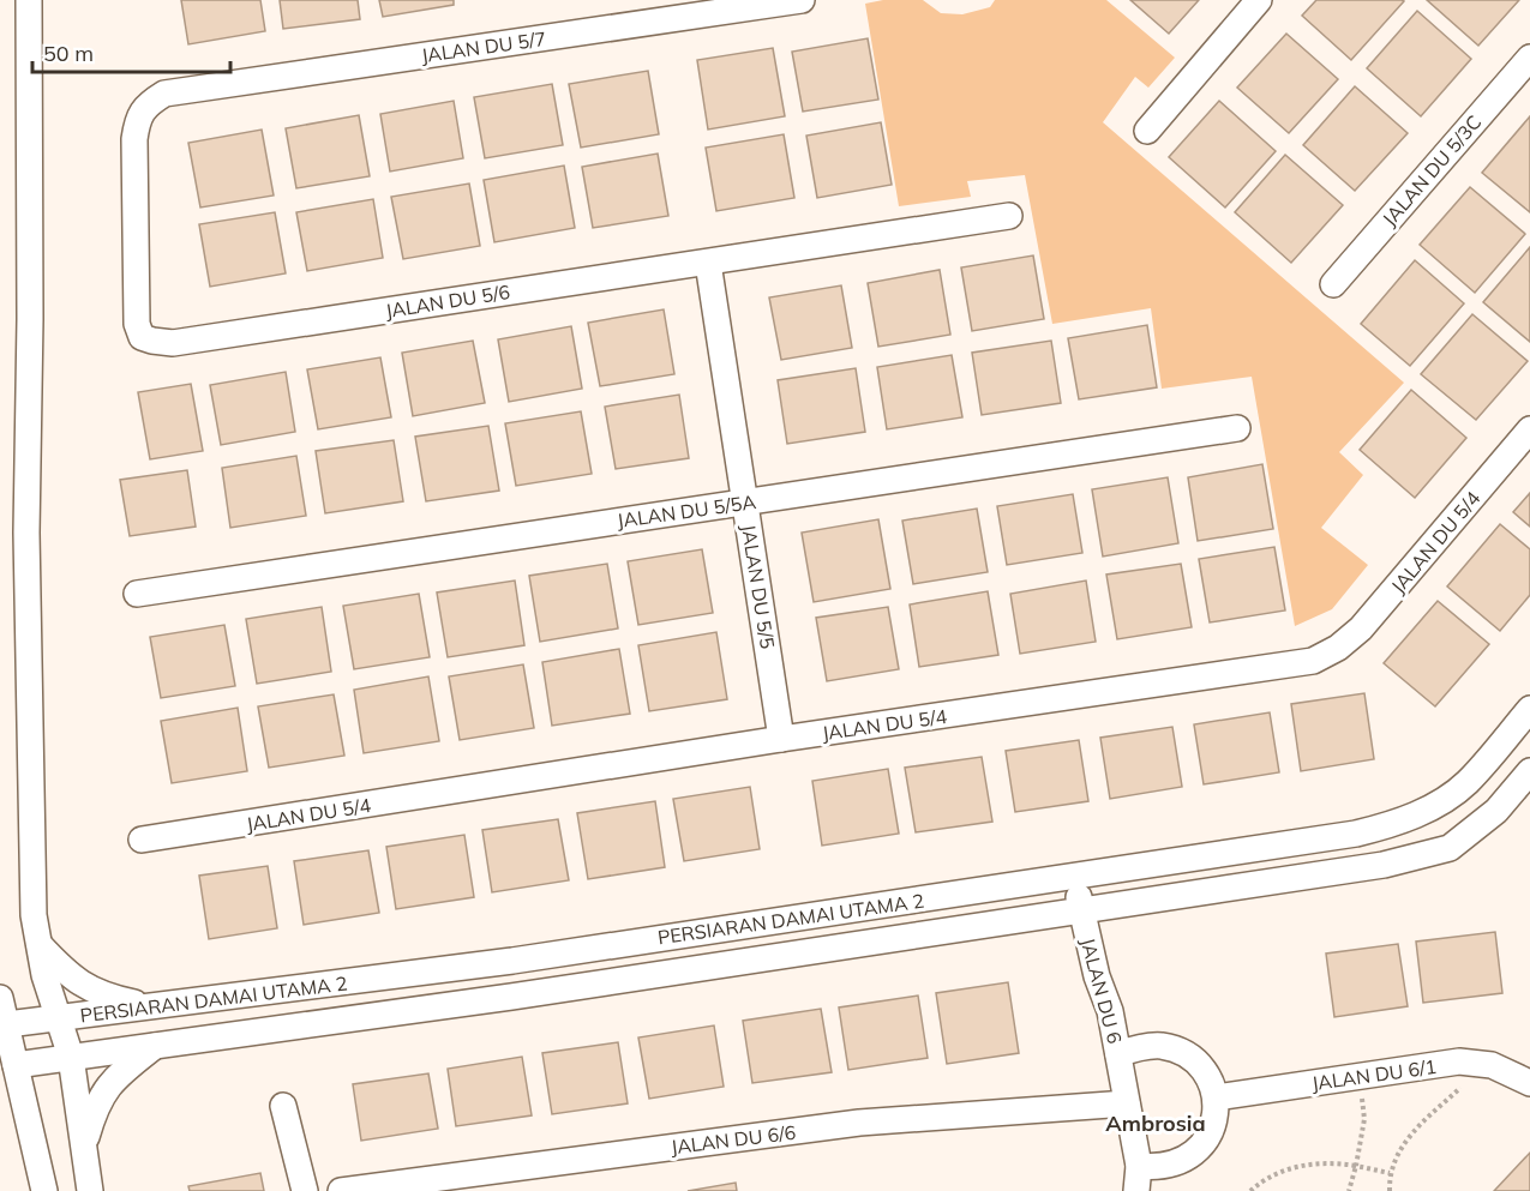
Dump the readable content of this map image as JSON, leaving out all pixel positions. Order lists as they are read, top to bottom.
{
  "streets": {
    "street": [
      "JALAN DU 5/7",
      "JALAN DU 5/3C",
      "JALAN DU 5/6",
      "JALAN DU 5/5A",
      "JALAN DU 5/4",
      "JALAN DU 5/5",
      "PERSIARAN DAMAI UTAMA 2",
      "JALAN DU 6",
      "JALAN DU 6/1",
      "JALAN DU 6/6"
    ]
  },
  "crossings": [
    ["JALAN DU 5/7", "JALAN DU 5/6"],
    ["JALAN DU 5/6", "JALAN DU 5/5"],
    ["JALAN DU 5/5A", "JALAN DU 5/5"],
    ["JALAN DU 5/4", "JALAN DU 5/5"],
    ["PERSIARAN DAMAI UTAMA 2", "JALAN DU 6"],
    ["JALAN DU 6", "JALAN DU 6/1"],
    ["JALAN DU 6", "JALAN DU 6/6"],
    ["JALAN DU 6/1", "JALAN DU 6/6"]
  ],
  "districts": ["Ambrosia"],
  "scale_bar": "50 m"
}
